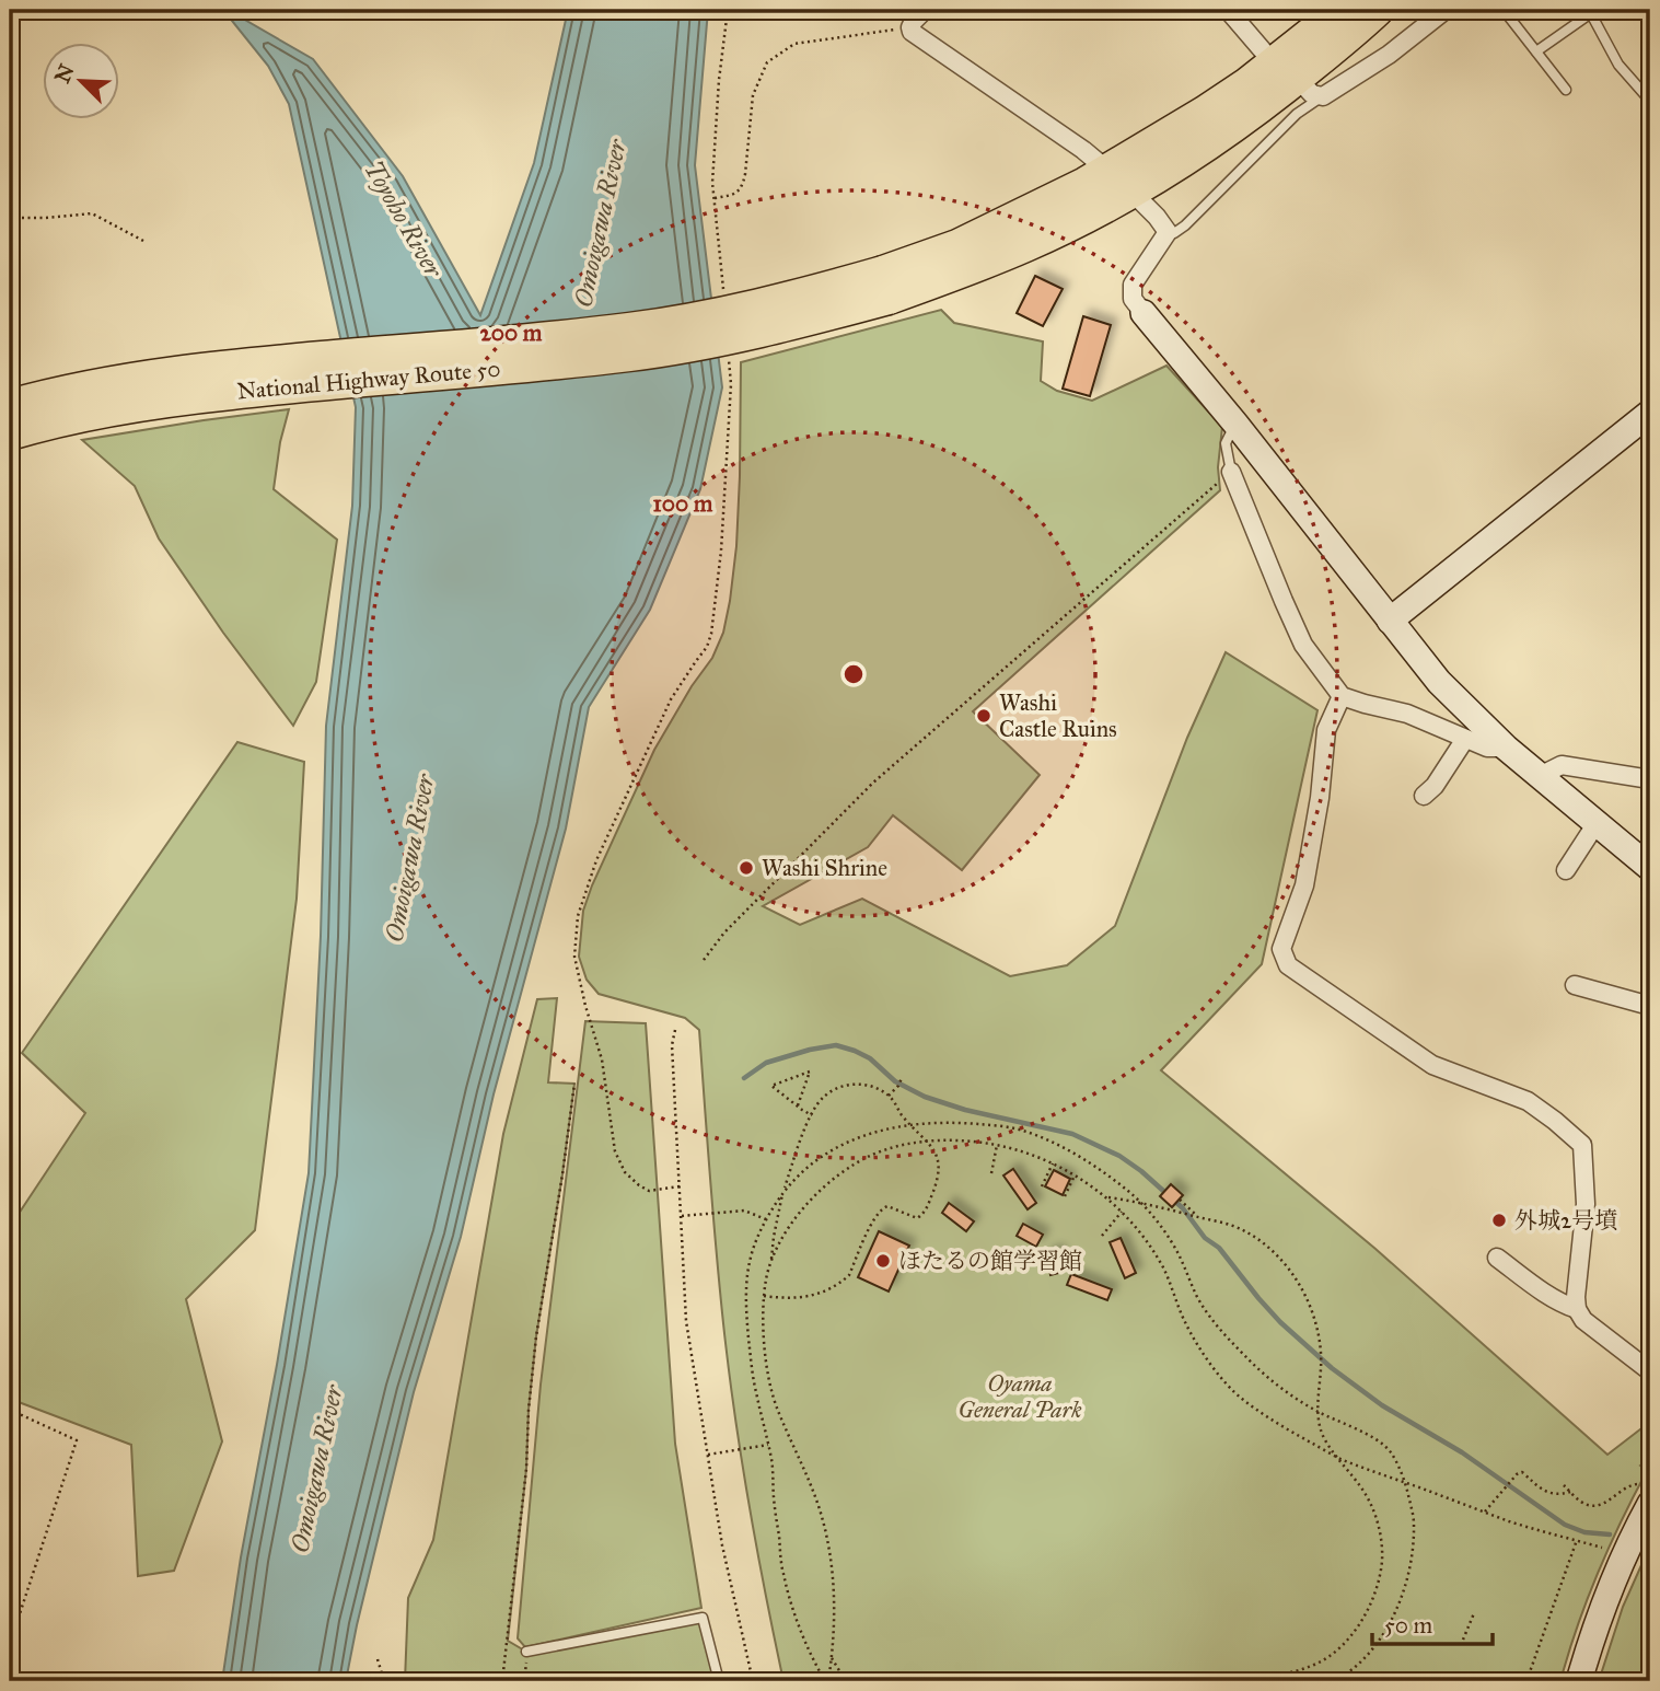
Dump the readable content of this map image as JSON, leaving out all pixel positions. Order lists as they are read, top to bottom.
{
  "streets": {
    "highway": ["National Highway Route 50"]
  },
  "water": ["Toyoho River", "Omoigawa River"],
  "parks": ["Oyama General Park"],
  "places": [
    "Washi Castle Ruins",
    "Washi Shrine",
    "外城2号墳",
    "ほたるの館学習館"
  ],
  "scale_bar": "50 m",
  "north": "top left",
  "rings": ["200 m", "100 m"]
}
